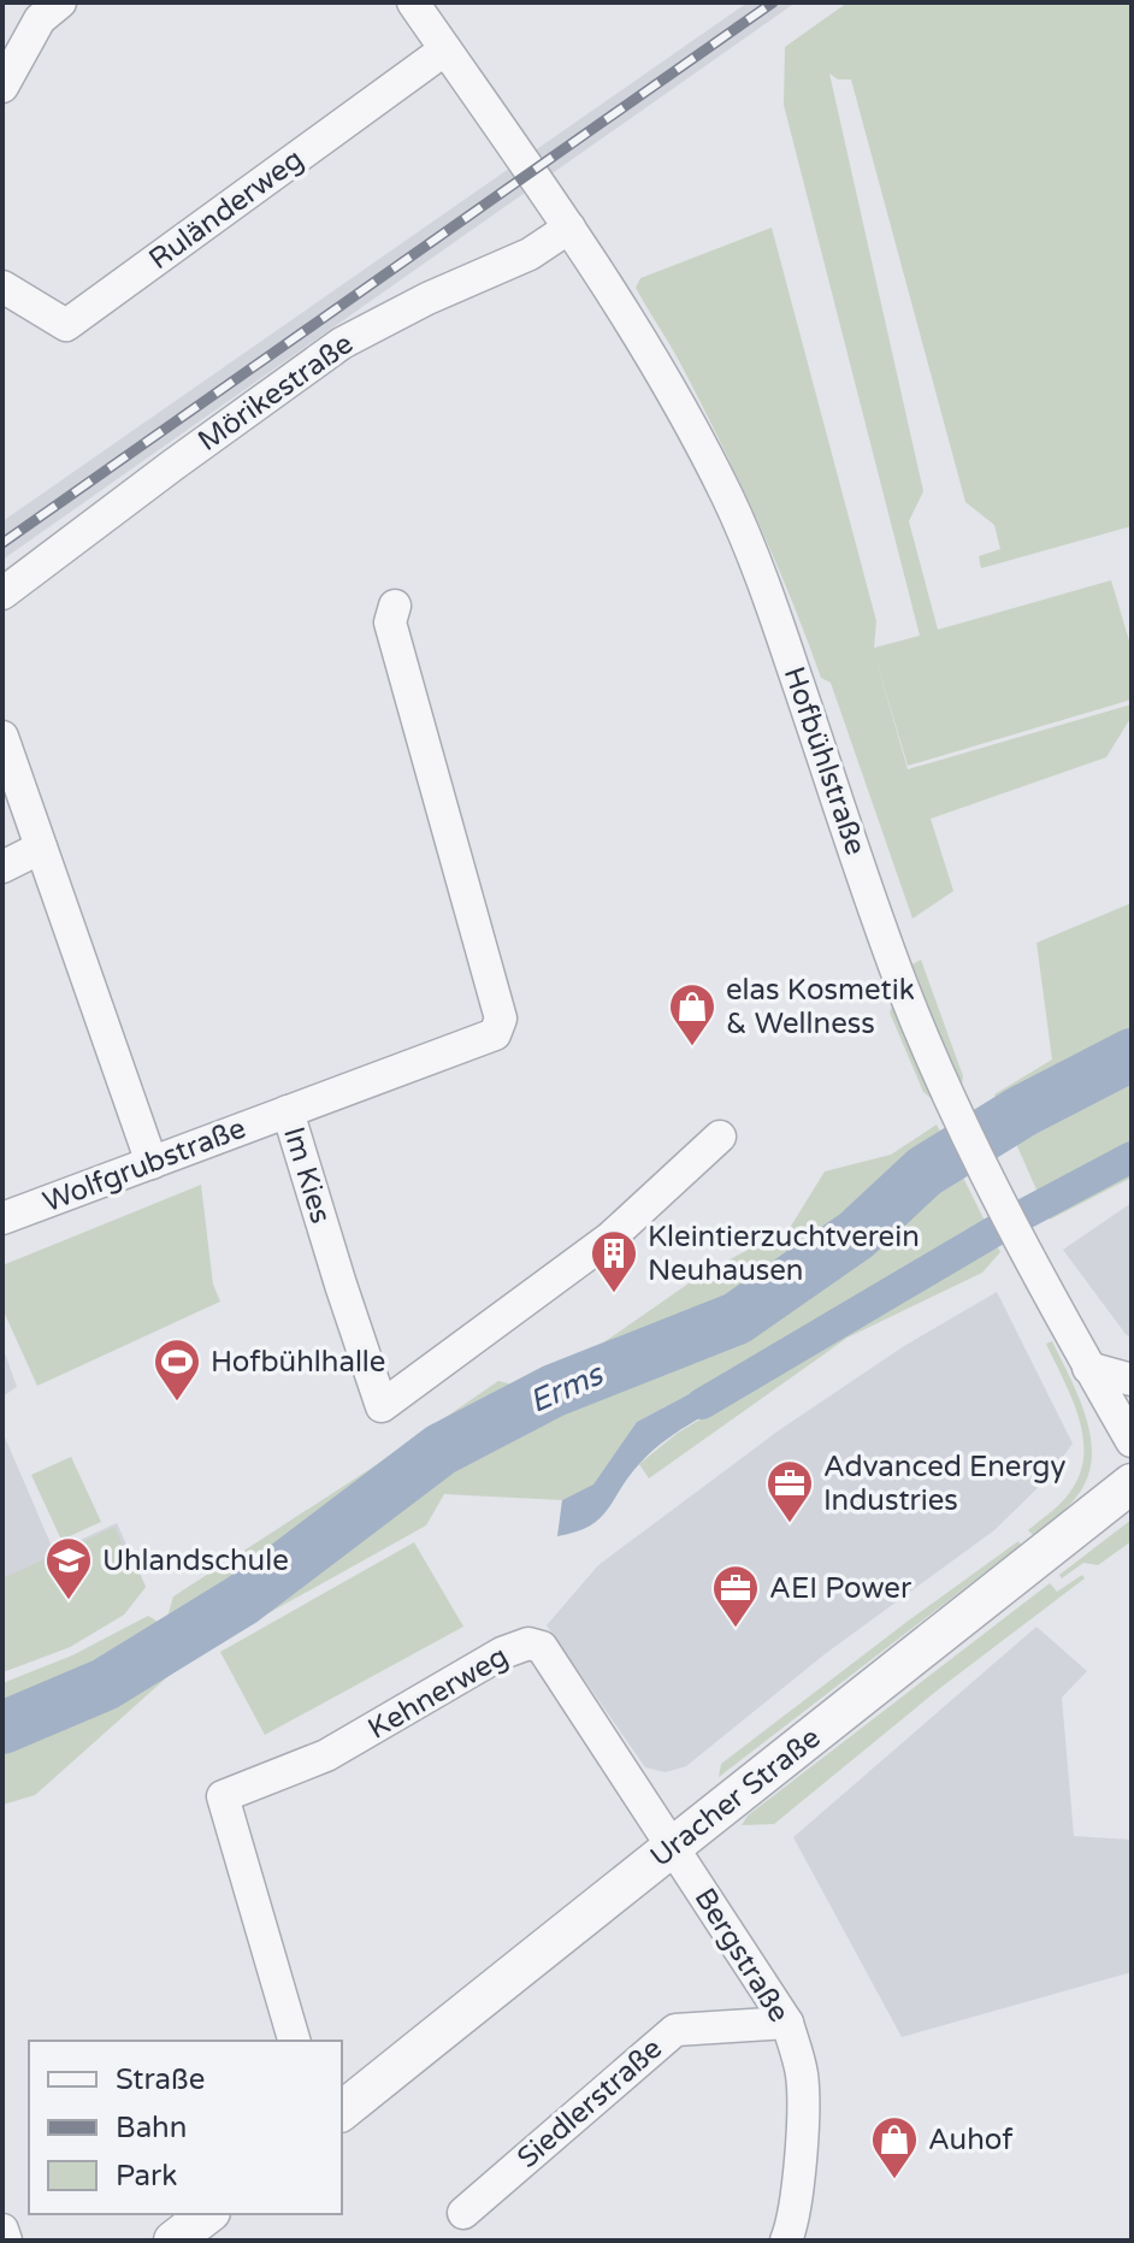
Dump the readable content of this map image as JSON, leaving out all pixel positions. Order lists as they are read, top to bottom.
{
  "streets": {
    "street": [
      "Ruländerweg",
      "Mörikestraße",
      "Hofbühlstraße",
      "Wolfgrubstraße",
      "Im Kies",
      "Kehnerweg",
      "Uracher Straße",
      "Bergstraße",
      "Siedlerstraße"
    ]
  },
  "crossings": [
    ["Ruländerweg", "Hofbühlstraße"],
    ["Mörikestraße", "Hofbühlstraße"],
    ["Wolfgrubstraße", "Im Kies"],
    ["Kehnerweg", "Uracher Straße"],
    ["Kehnerweg", "Bergstraße"],
    ["Uracher Straße", "Bergstraße"],
    ["Bergstraße", "Siedlerstraße"]
  ],
  "water": ["Erms"],
  "places": {
    "shop": ["elas Kosmetik & Wellness", "Auhof"],
    "building": ["Kleintierzuchtverein Neuhausen"],
    "sports": ["Hofbühlhalle"],
    "office": ["Advanced Energy Industries", "AEI Power"],
    "school or university": ["Uhlandschule"]
  },
  "legend": ["Straße", "Bahn", "Park"]
}
